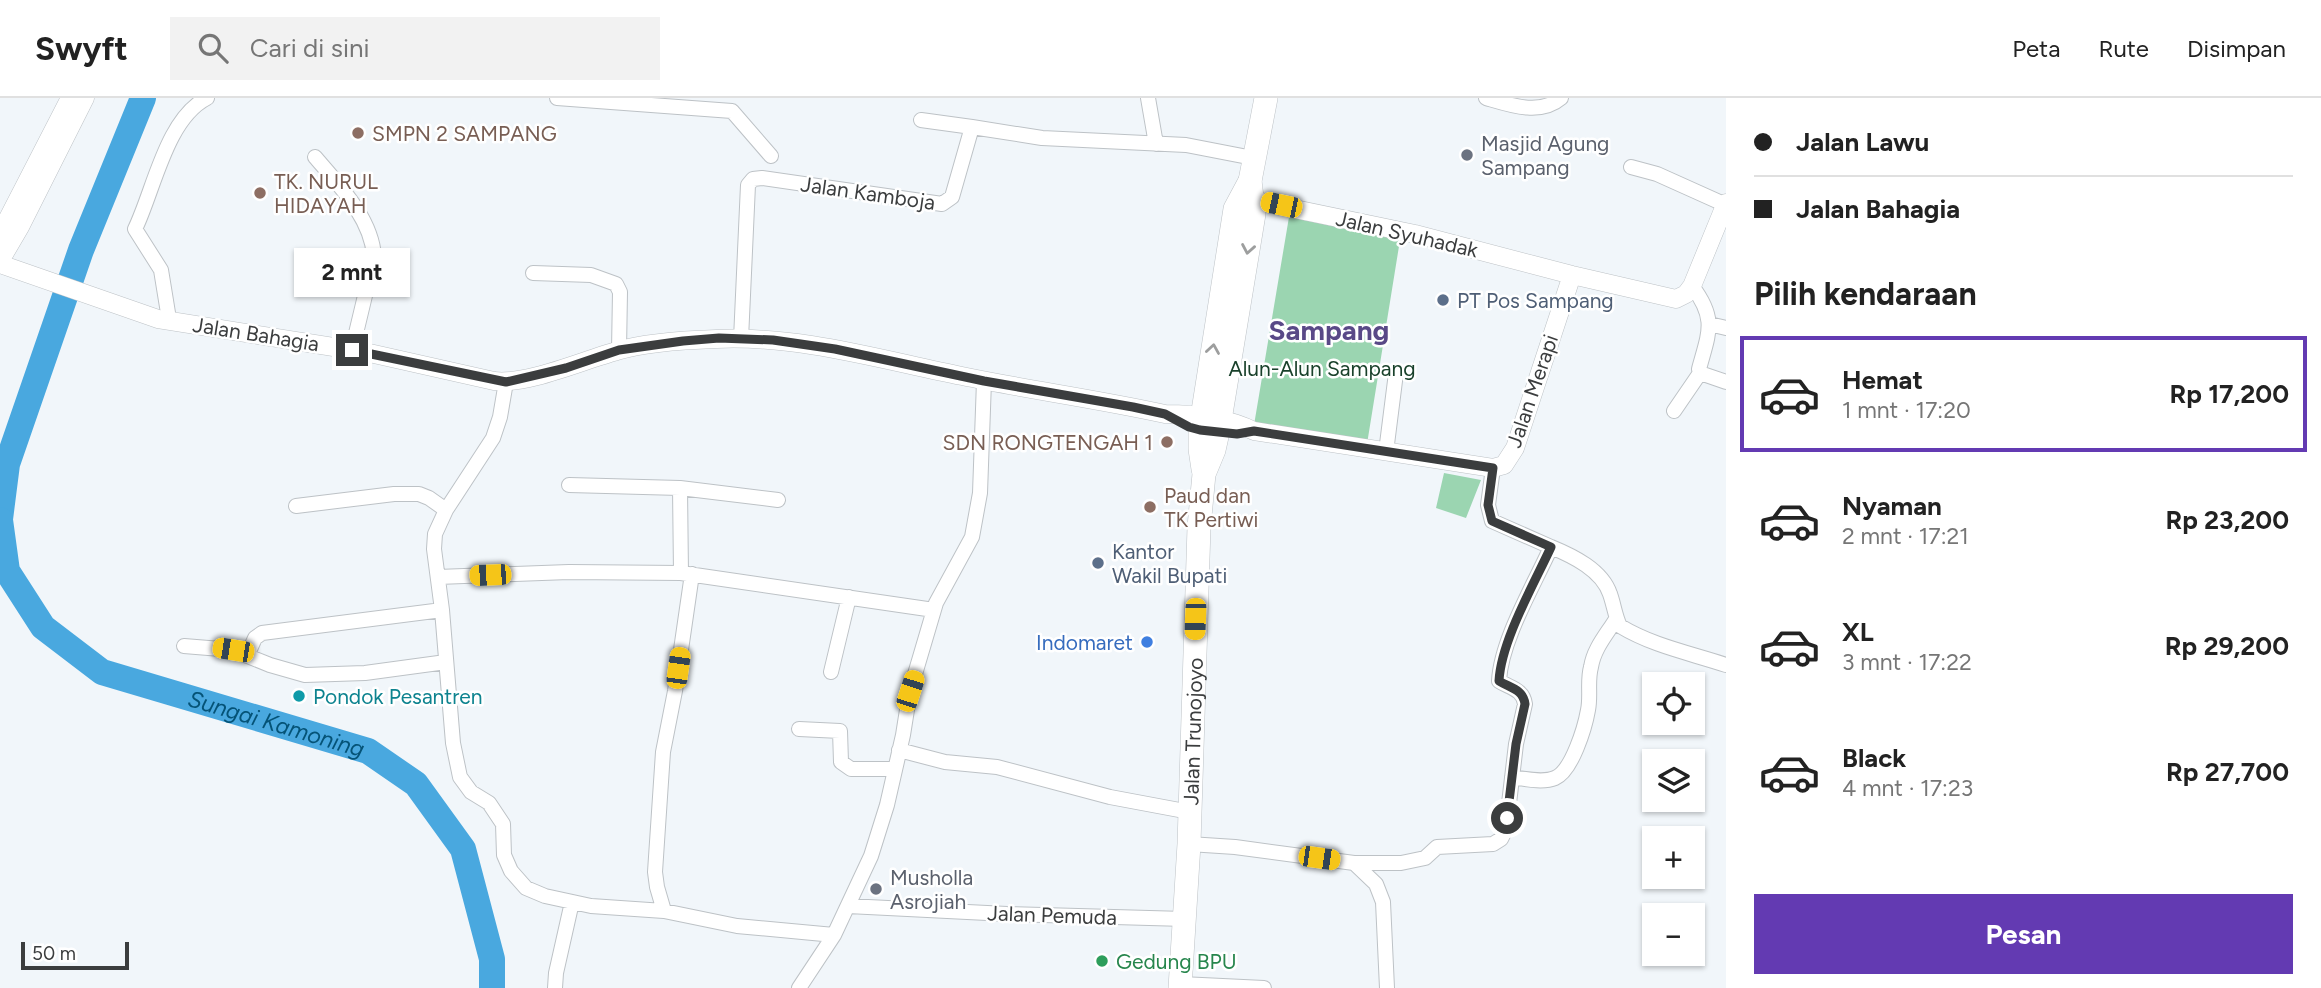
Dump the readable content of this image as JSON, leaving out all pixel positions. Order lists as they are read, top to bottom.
{
  "streets": {
    "highway": ["Jalan Trunojoyo"],
    "street": [
      "Jalan Kamboja",
      "Jalan Syuhadak",
      "Jalan Bahagia",
      "Jalan Merapi",
      "Jalan Pemuda"
    ]
  },
  "crossings": [
    ["Jalan Kamboja", "Jalan Bahagia"],
    ["Jalan Syuhadak", "Jalan Merapi"],
    ["Jalan Syuhadak", "Jalan Trunojoyo"],
    ["Jalan Bahagia", "Jalan Merapi"],
    ["Jalan Bahagia", "Jalan Trunojoyo"],
    ["Jalan Merapi", "Jalan Trunojoyo"],
    ["Jalan Trunojoyo", "Jalan Pemuda"]
  ],
  "districts": ["Sampang"],
  "water": ["Sungai Kamoning"],
  "parks": ["Alun-Alun Sampang"],
  "places": [
    "SMPN 2 SAMPANG",
    "Masjid Agung Sampang",
    "TK. NURUL HIDAYAH",
    "PT Pos Sampang",
    "SDN RONGTENGAH 1",
    "Paud dan TK Pertiwi",
    "Kantor Wakil Bupati",
    "Indomaret",
    "Pondok Pesantren",
    "Musholla Asrojiah",
    "Gedung BPU"
  ],
  "scale_bar": "50 m",
  "page": {
    "header": "Swyft",
    "search": "Cari di sini",
    "nav": ["Peta", "Rute", "Disimpan"],
    "banner": ["Jalan Lawu", "Jalan Bahagia"],
    "bubble": "2 mnt",
    "heading": "Pilih kendaraan",
    "list": [
      {
        "name": "Hemat",
        "note": "1 mnt · 17:20",
        "value": "Rp 17,200"
      },
      {
        "name": "Nyaman",
        "note": "2 mnt · 17:21",
        "value": "Rp 23,200"
      },
      {
        "name": "XL",
        "note": "3 mnt · 17:22",
        "value": "Rp 29,200"
      },
      {
        "name": "Black",
        "note": "4 mnt · 17:23",
        "value": "Rp 27,700"
      }
    ],
    "map_buttons": ["+", "−"],
    "buttons": "Pesan",
    "scale": "50 m"
  }
}
